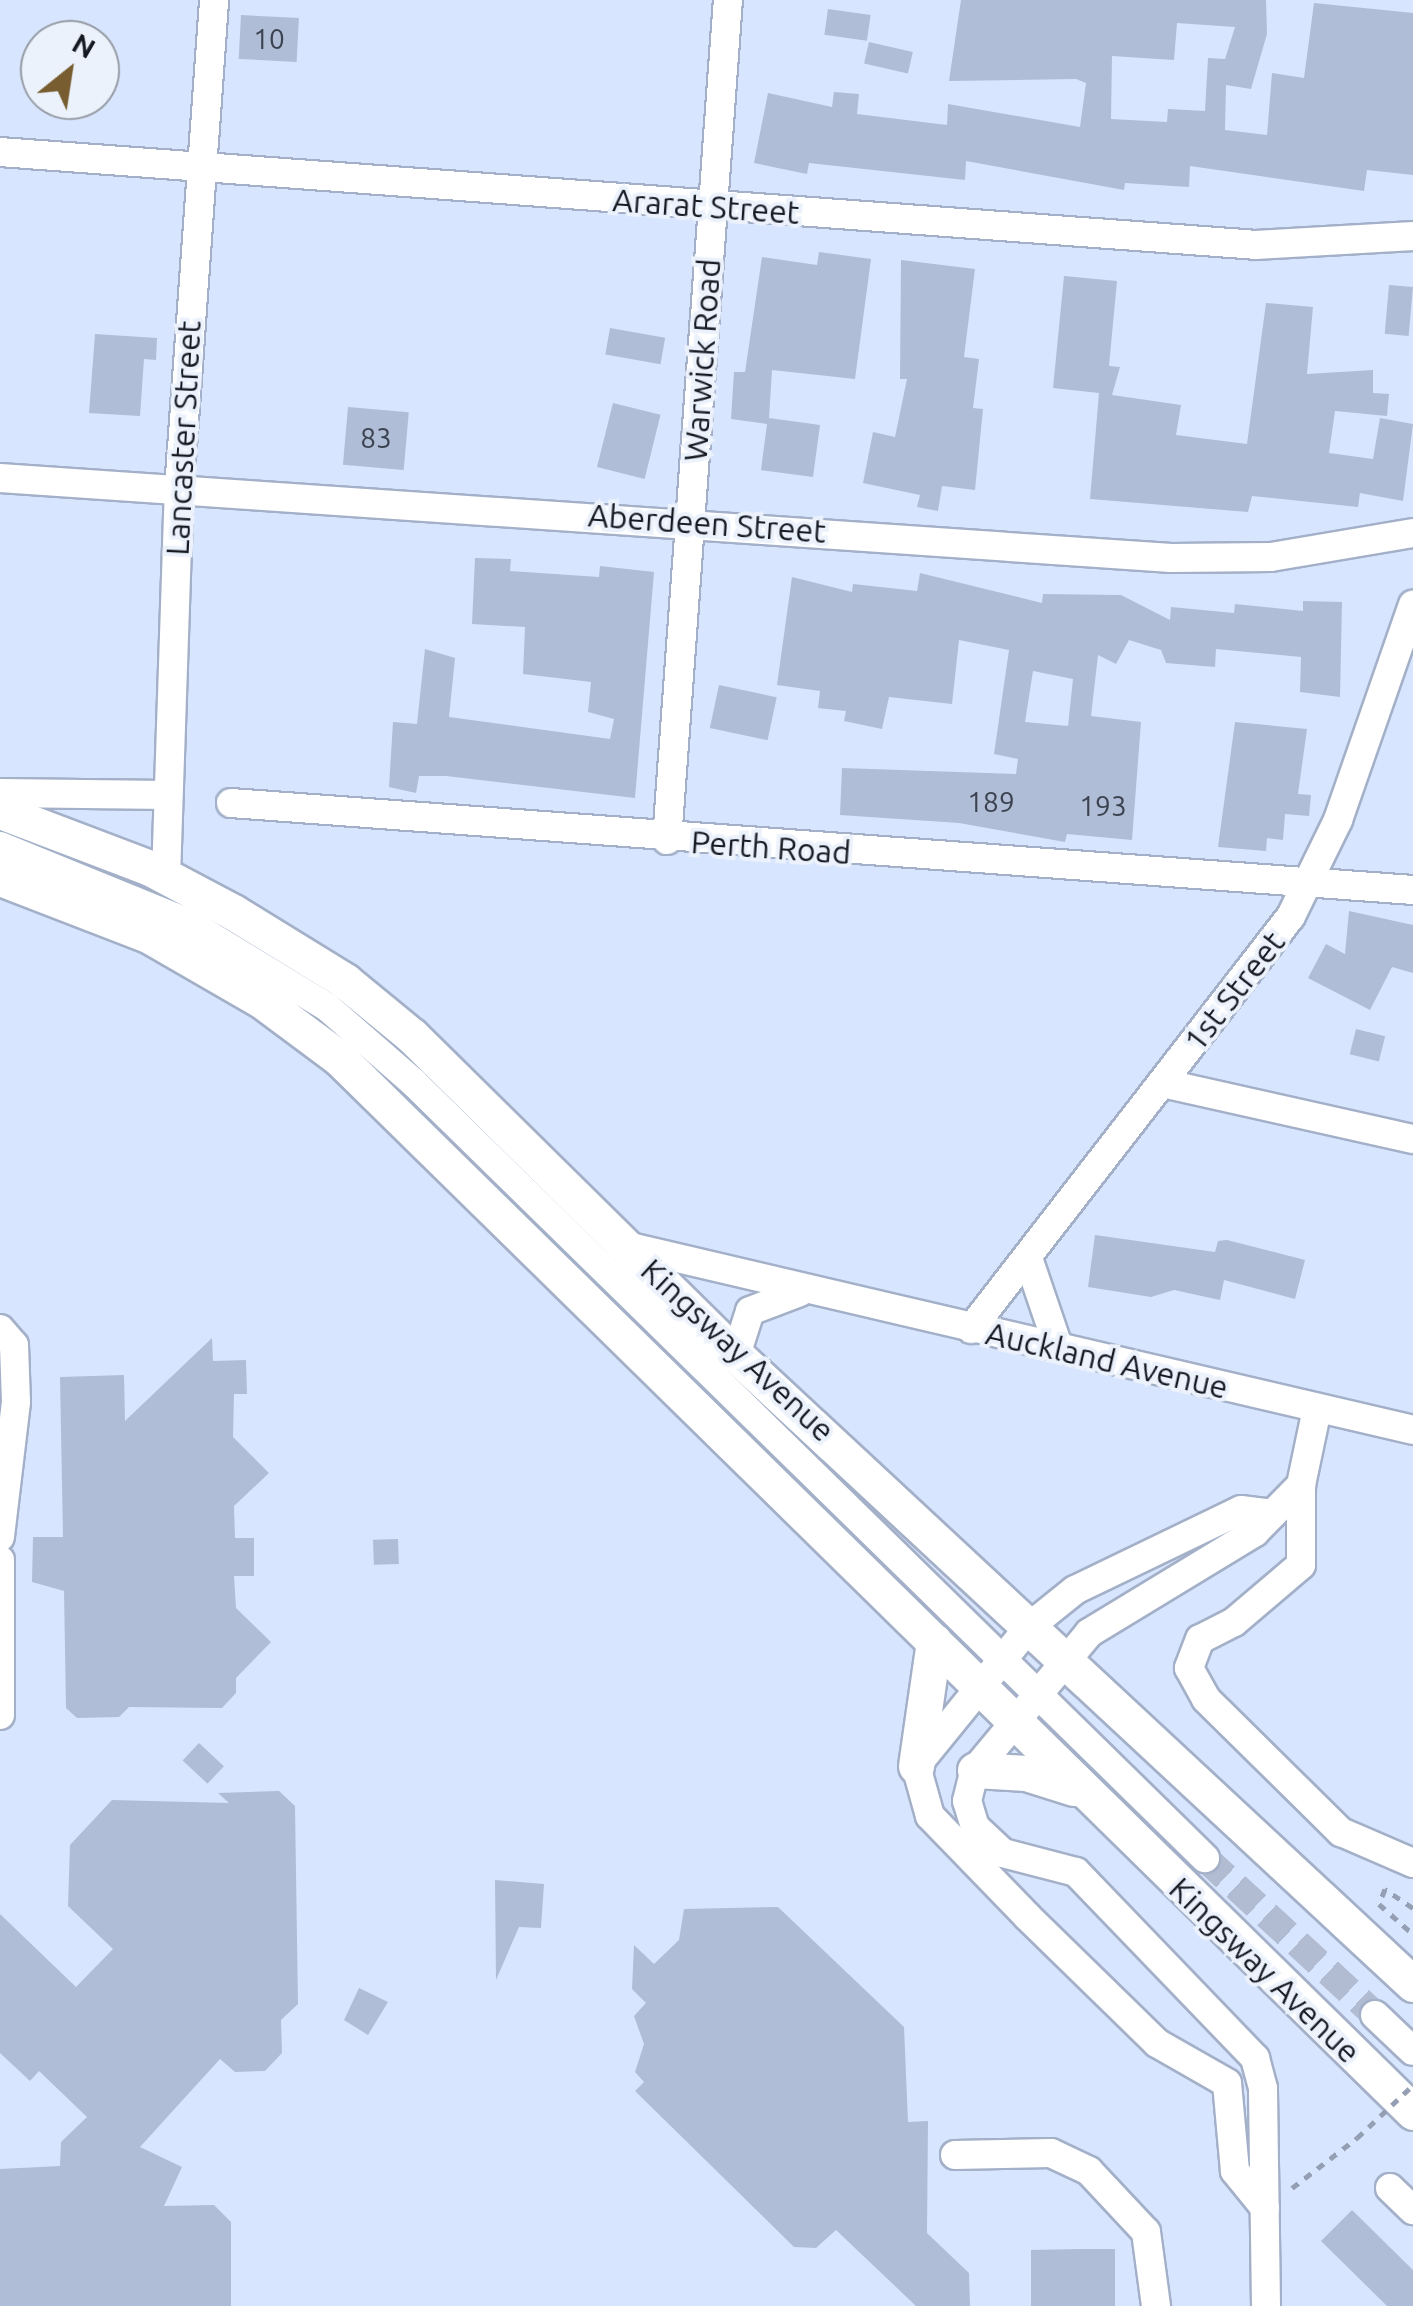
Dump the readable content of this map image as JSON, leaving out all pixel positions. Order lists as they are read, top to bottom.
{
  "streets": {
    "main road": ["Kingsway Avenue"],
    "street": [
      "Ararat Street",
      "Warwick Road",
      "Lancaster Street",
      "Aberdeen Street",
      "Perth Road",
      "1st Street",
      "Auckland Avenue"
    ]
  },
  "crossings": [
    ["Ararat Street", "Warwick Road"],
    ["Ararat Street", "Lancaster Street"],
    ["Warwick Road", "Aberdeen Street"],
    ["Warwick Road", "Perth Road"],
    ["Lancaster Street", "Aberdeen Street"],
    ["Lancaster Street", "Kingsway Avenue"],
    ["Perth Road", "1st Street"],
    ["1st Street", "Auckland Avenue"],
    ["Kingsway Avenue", "Auckland Avenue"]
  ],
  "house_numbers": [
    "10",
    "83",
    "189",
    "193"
  ],
  "north": "top right"
}
